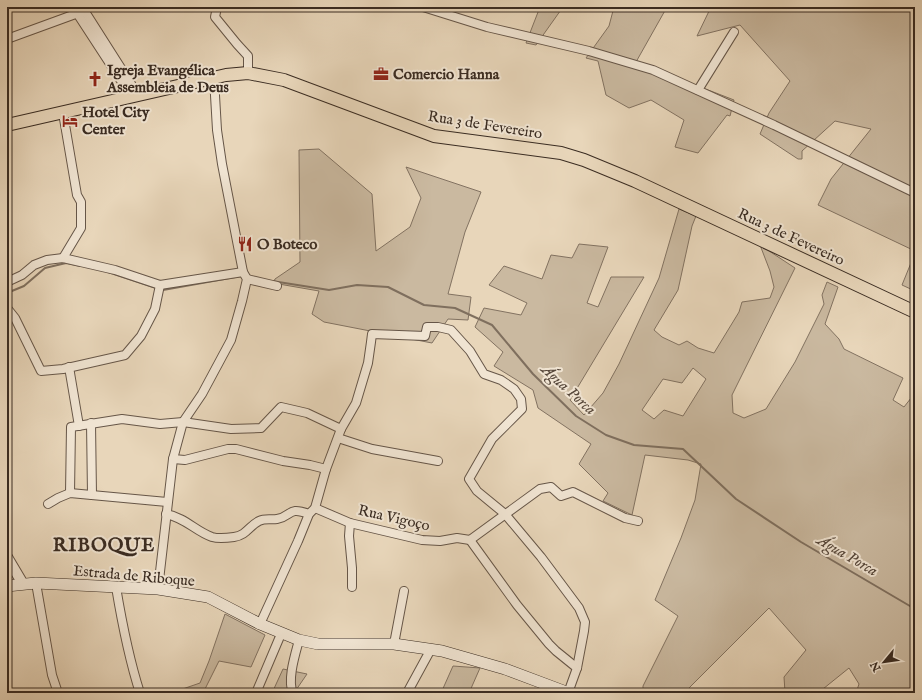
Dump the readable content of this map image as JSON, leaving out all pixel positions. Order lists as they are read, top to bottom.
{
  "streets": {
    "main road": ["Rua 3 de Fevereiro", "Estrada de Riboque"],
    "street": ["Rua Vigoço"]
  },
  "districts": ["RIBOQUE"],
  "water": ["Água Porca"],
  "places": {
    "office": ["Comercio Hanna"],
    "church": ["Igreja Evangélica Assembleia de Deus"],
    "hotel": ["Hotel City Center"],
    "restaurant": ["O Boteco"]
  },
  "north": "bottom left"
}
